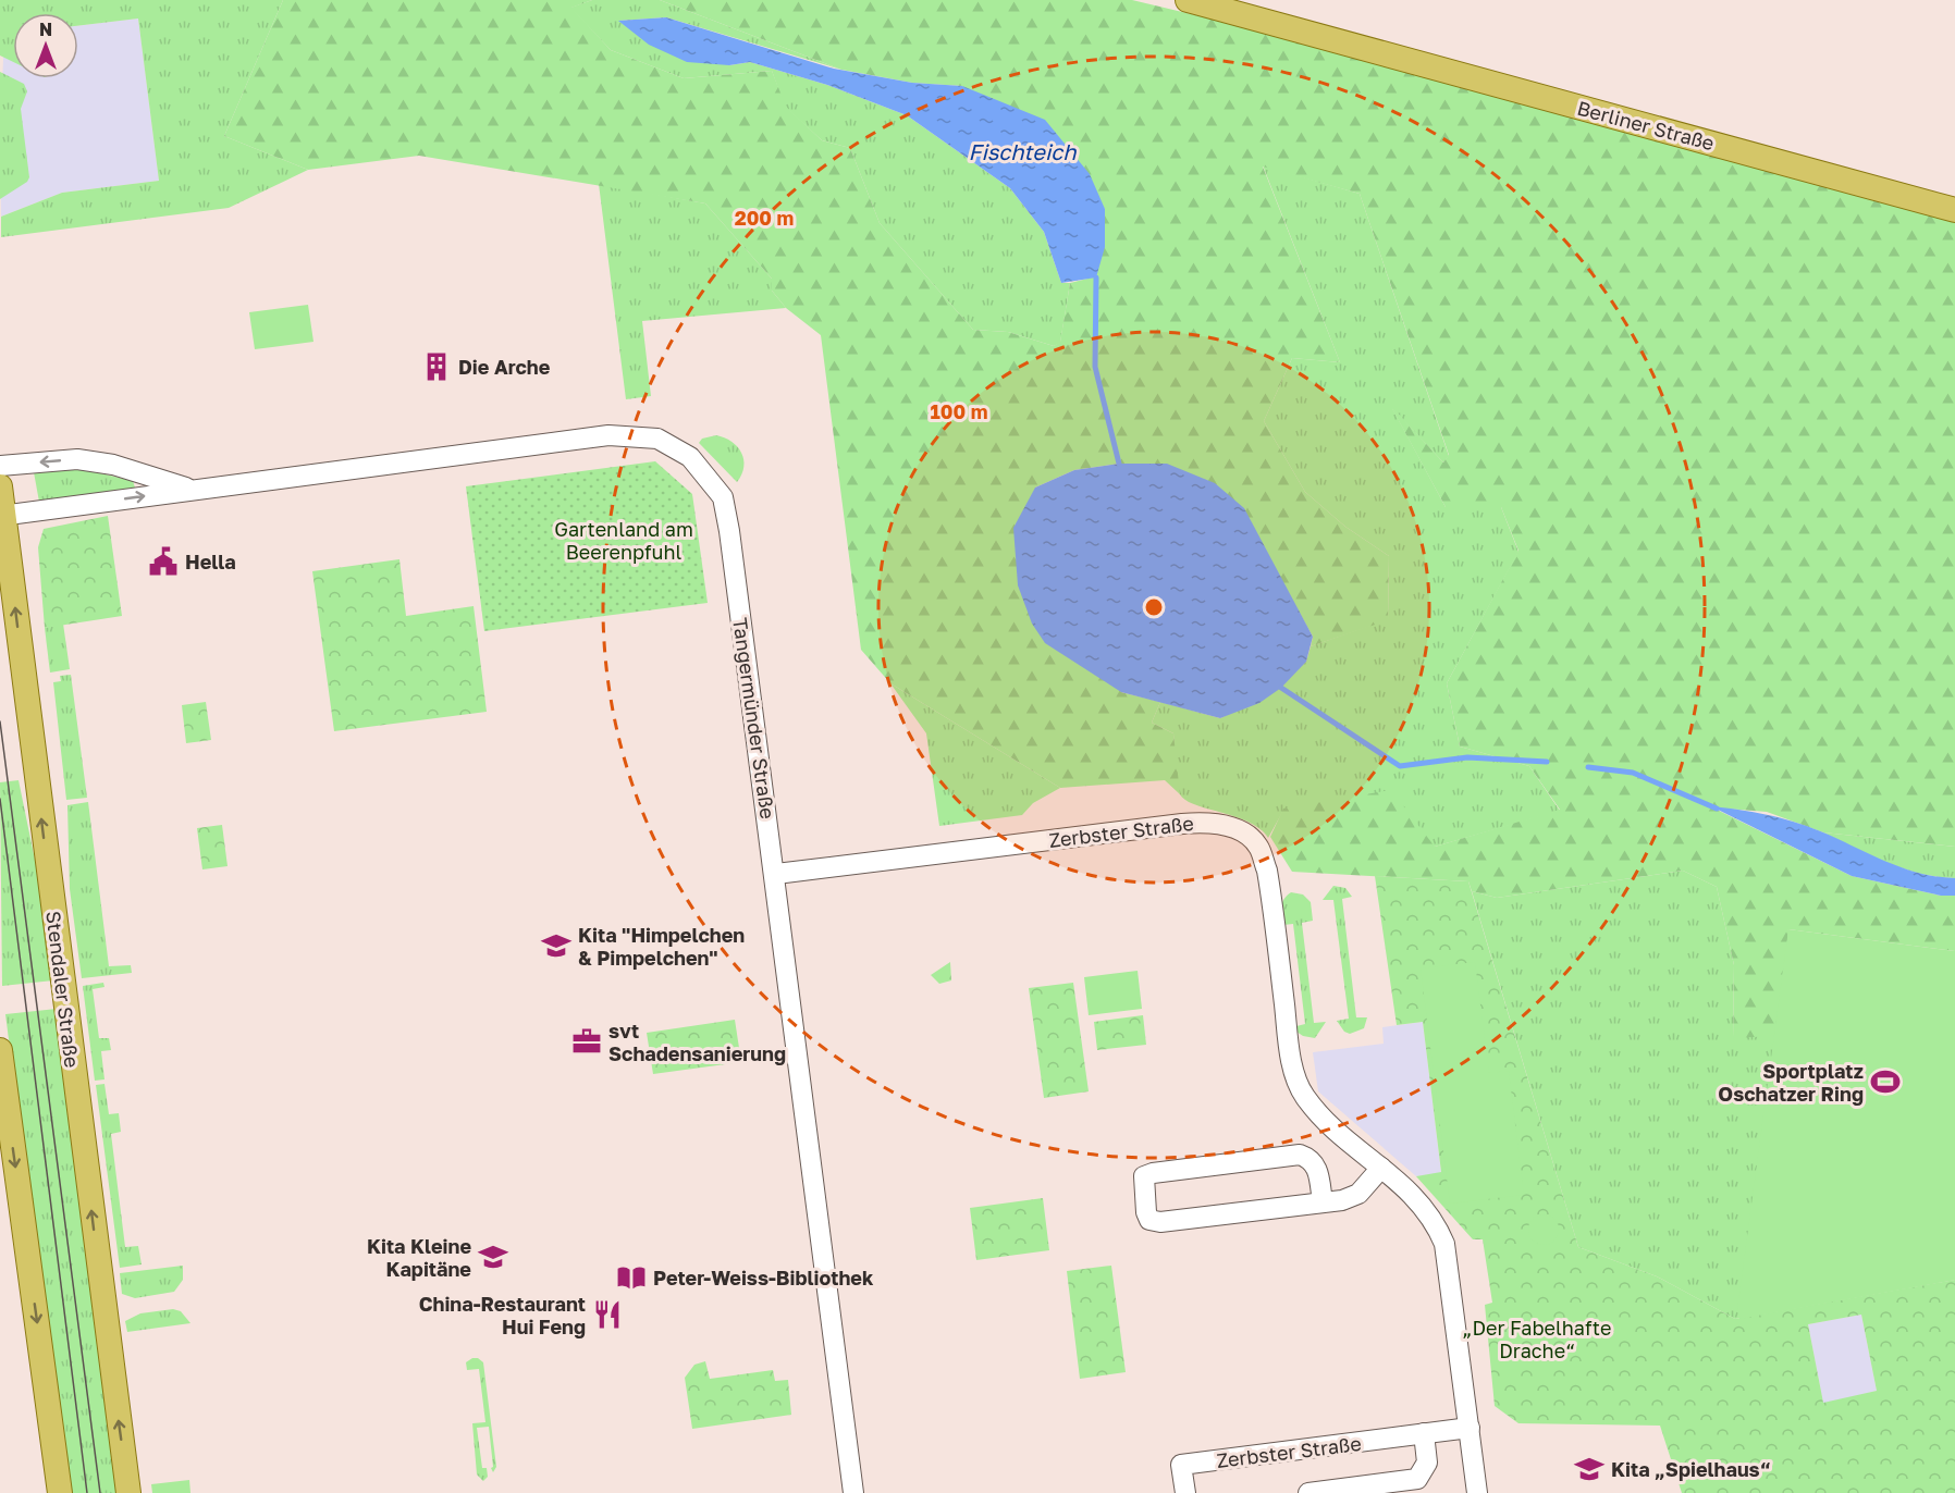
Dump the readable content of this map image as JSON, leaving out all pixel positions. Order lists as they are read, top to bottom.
{
  "streets": {
    "main road": ["Berliner Straße", "Stendaler Straße"],
    "street": ["Tangermünder Straße", "Zerbster Straße"]
  },
  "crossings": [
    ["Tangermünder Straße", "Zerbster Straße"],
    ["Tangermünder Straße", "Stendaler Straße"]
  ],
  "water": ["Fischteich"],
  "parks": ["Gartenland am Beerenpfuhl", "„Der Fabelhafte Drache“"],
  "places": {
    "building": ["Die Arche"],
    "public building": ["Hella"],
    "school or university": ["Kita \"Himpelchen & Pimpelchen\"", "Kita Kleine Kapitäne", "Kita „Spielhaus“"],
    "office": ["svt Schadensanierung"],
    "sports": ["Sportplatz Oschatzer Ring"],
    "library": ["Peter-Weiss-Bibliothek"],
    "restaurant": ["China-Restaurant Hui Feng"]
  },
  "north": "top",
  "rings": ["200 m", "100 m"]
}
